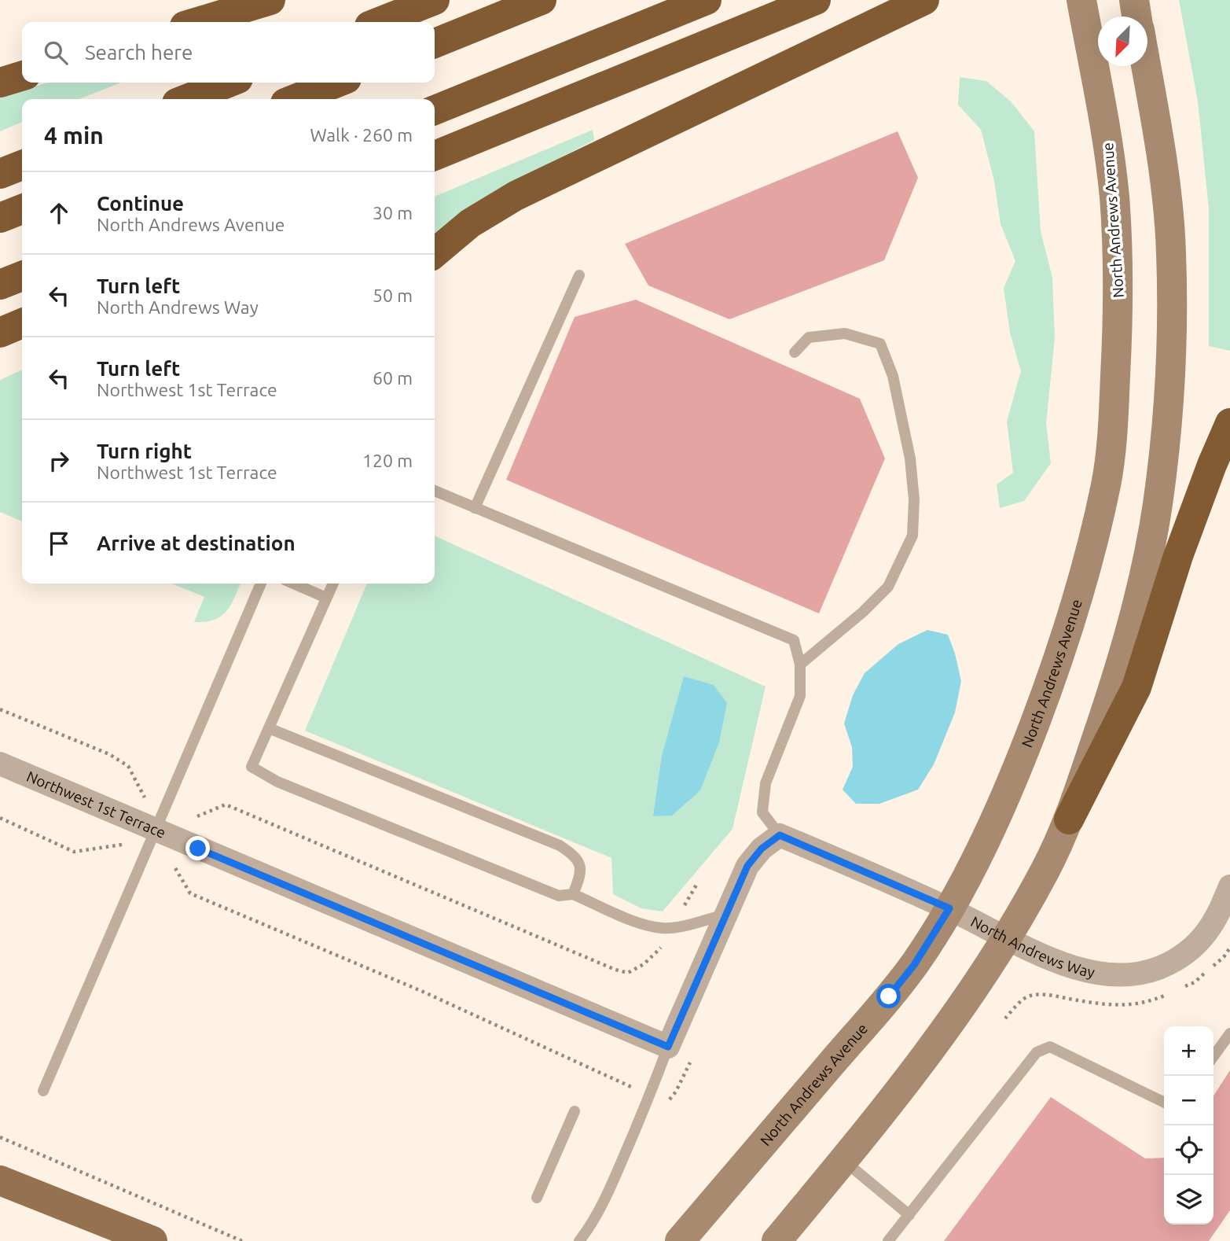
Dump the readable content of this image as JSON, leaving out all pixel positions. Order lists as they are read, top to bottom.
{
  "streets": {
    "main road": ["North Andrews Avenue"],
    "street": ["Northwest 1st Terrace", "North Andrews Way"]
  },
  "crossings": [
    ["North Andrews Avenue", "North Andrews Way"]
  ],
  "north": "bottom left",
  "page": {
    "search": "Search here",
    "heading": ["4 min", "Walk · 260 m"],
    "list": [
      ["Continue", "North Andrews Avenue", "30 m"],
      ["Turn left", "North Andrews Way", "50 m"],
      ["Turn left", "Northwest 1st Terrace", "60 m"],
      ["Turn right", "Northwest 1st Terrace", "120 m"],
      "Arrive at destination"
    ],
    "map_buttons": ["+", "−"]
  }
}
